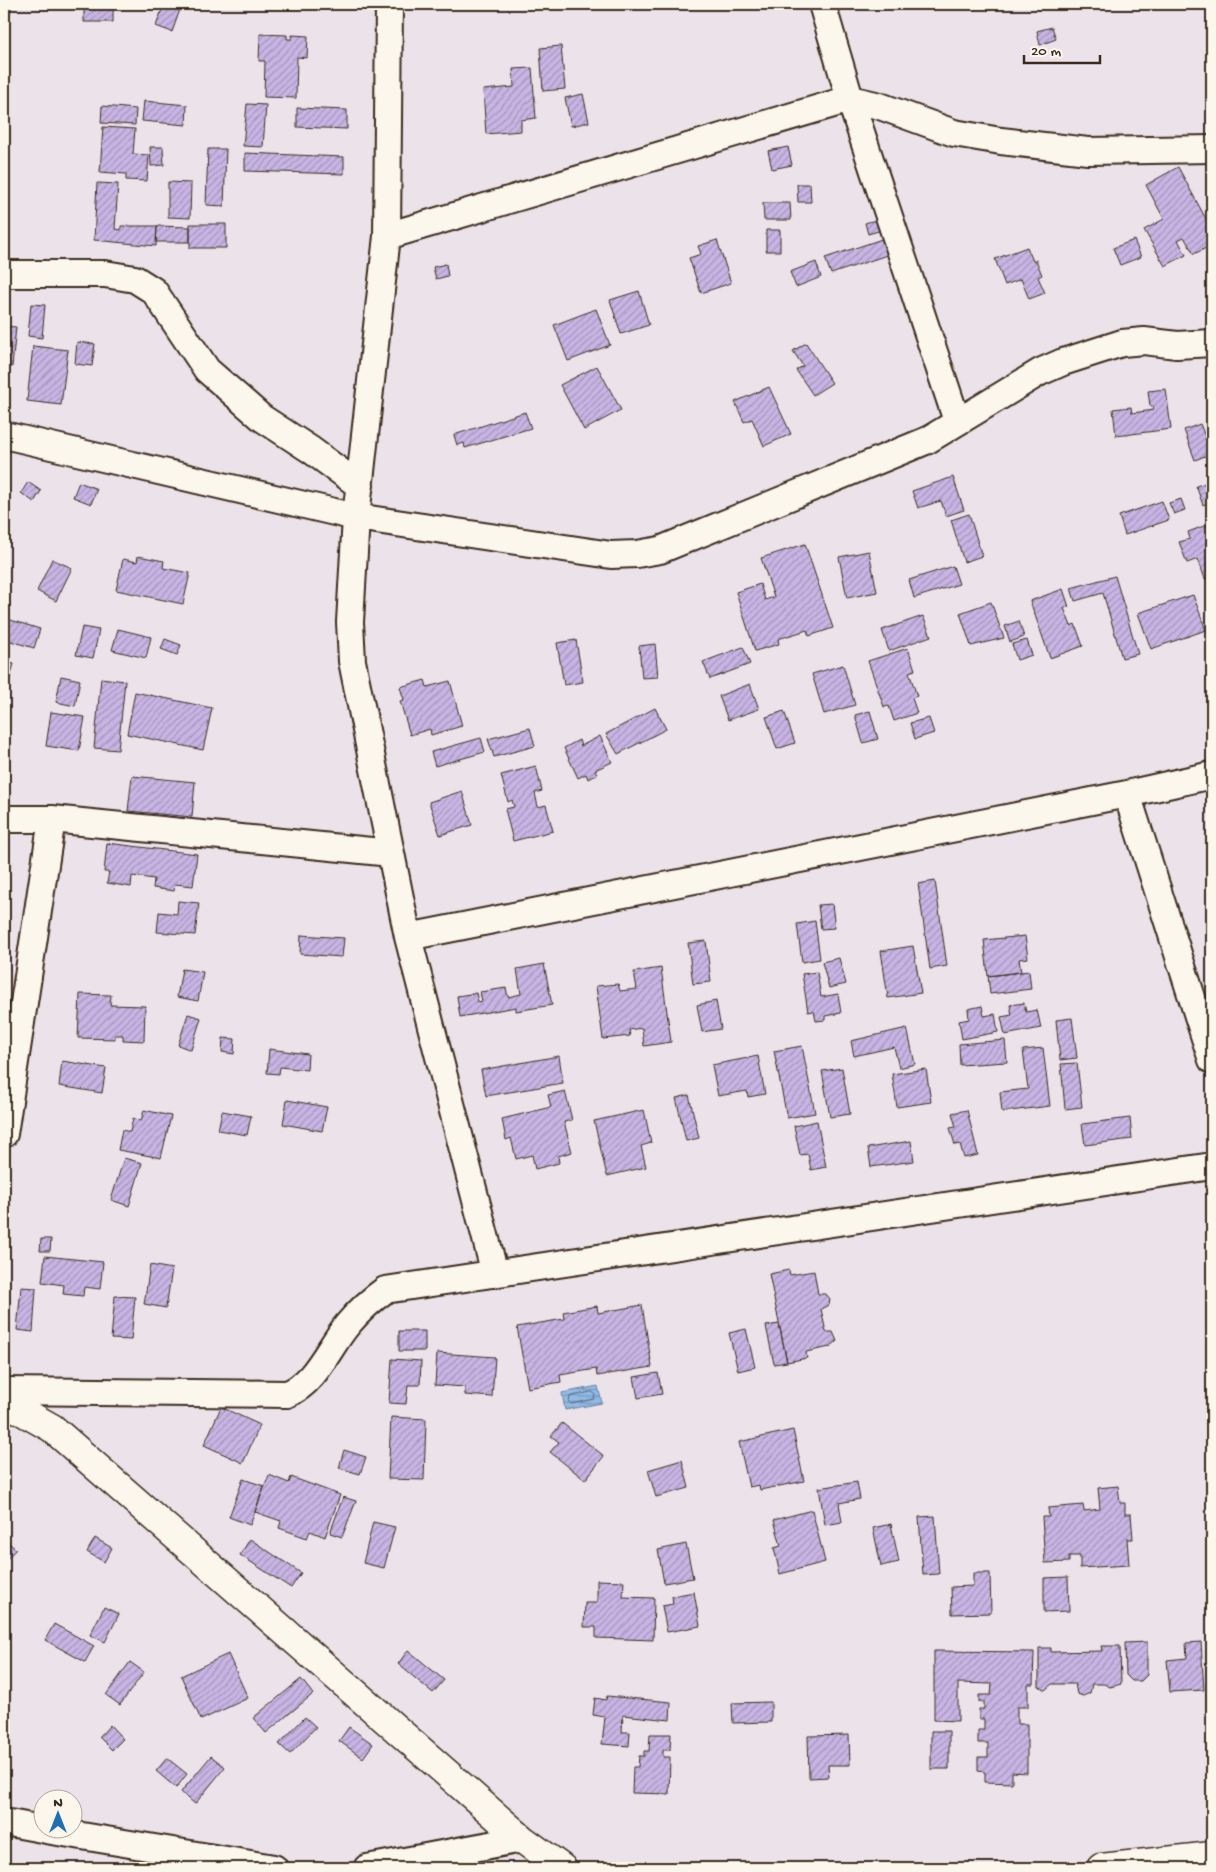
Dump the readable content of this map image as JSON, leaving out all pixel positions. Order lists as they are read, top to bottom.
{
  "scale_bar": "20 m",
  "north": "top"
}
